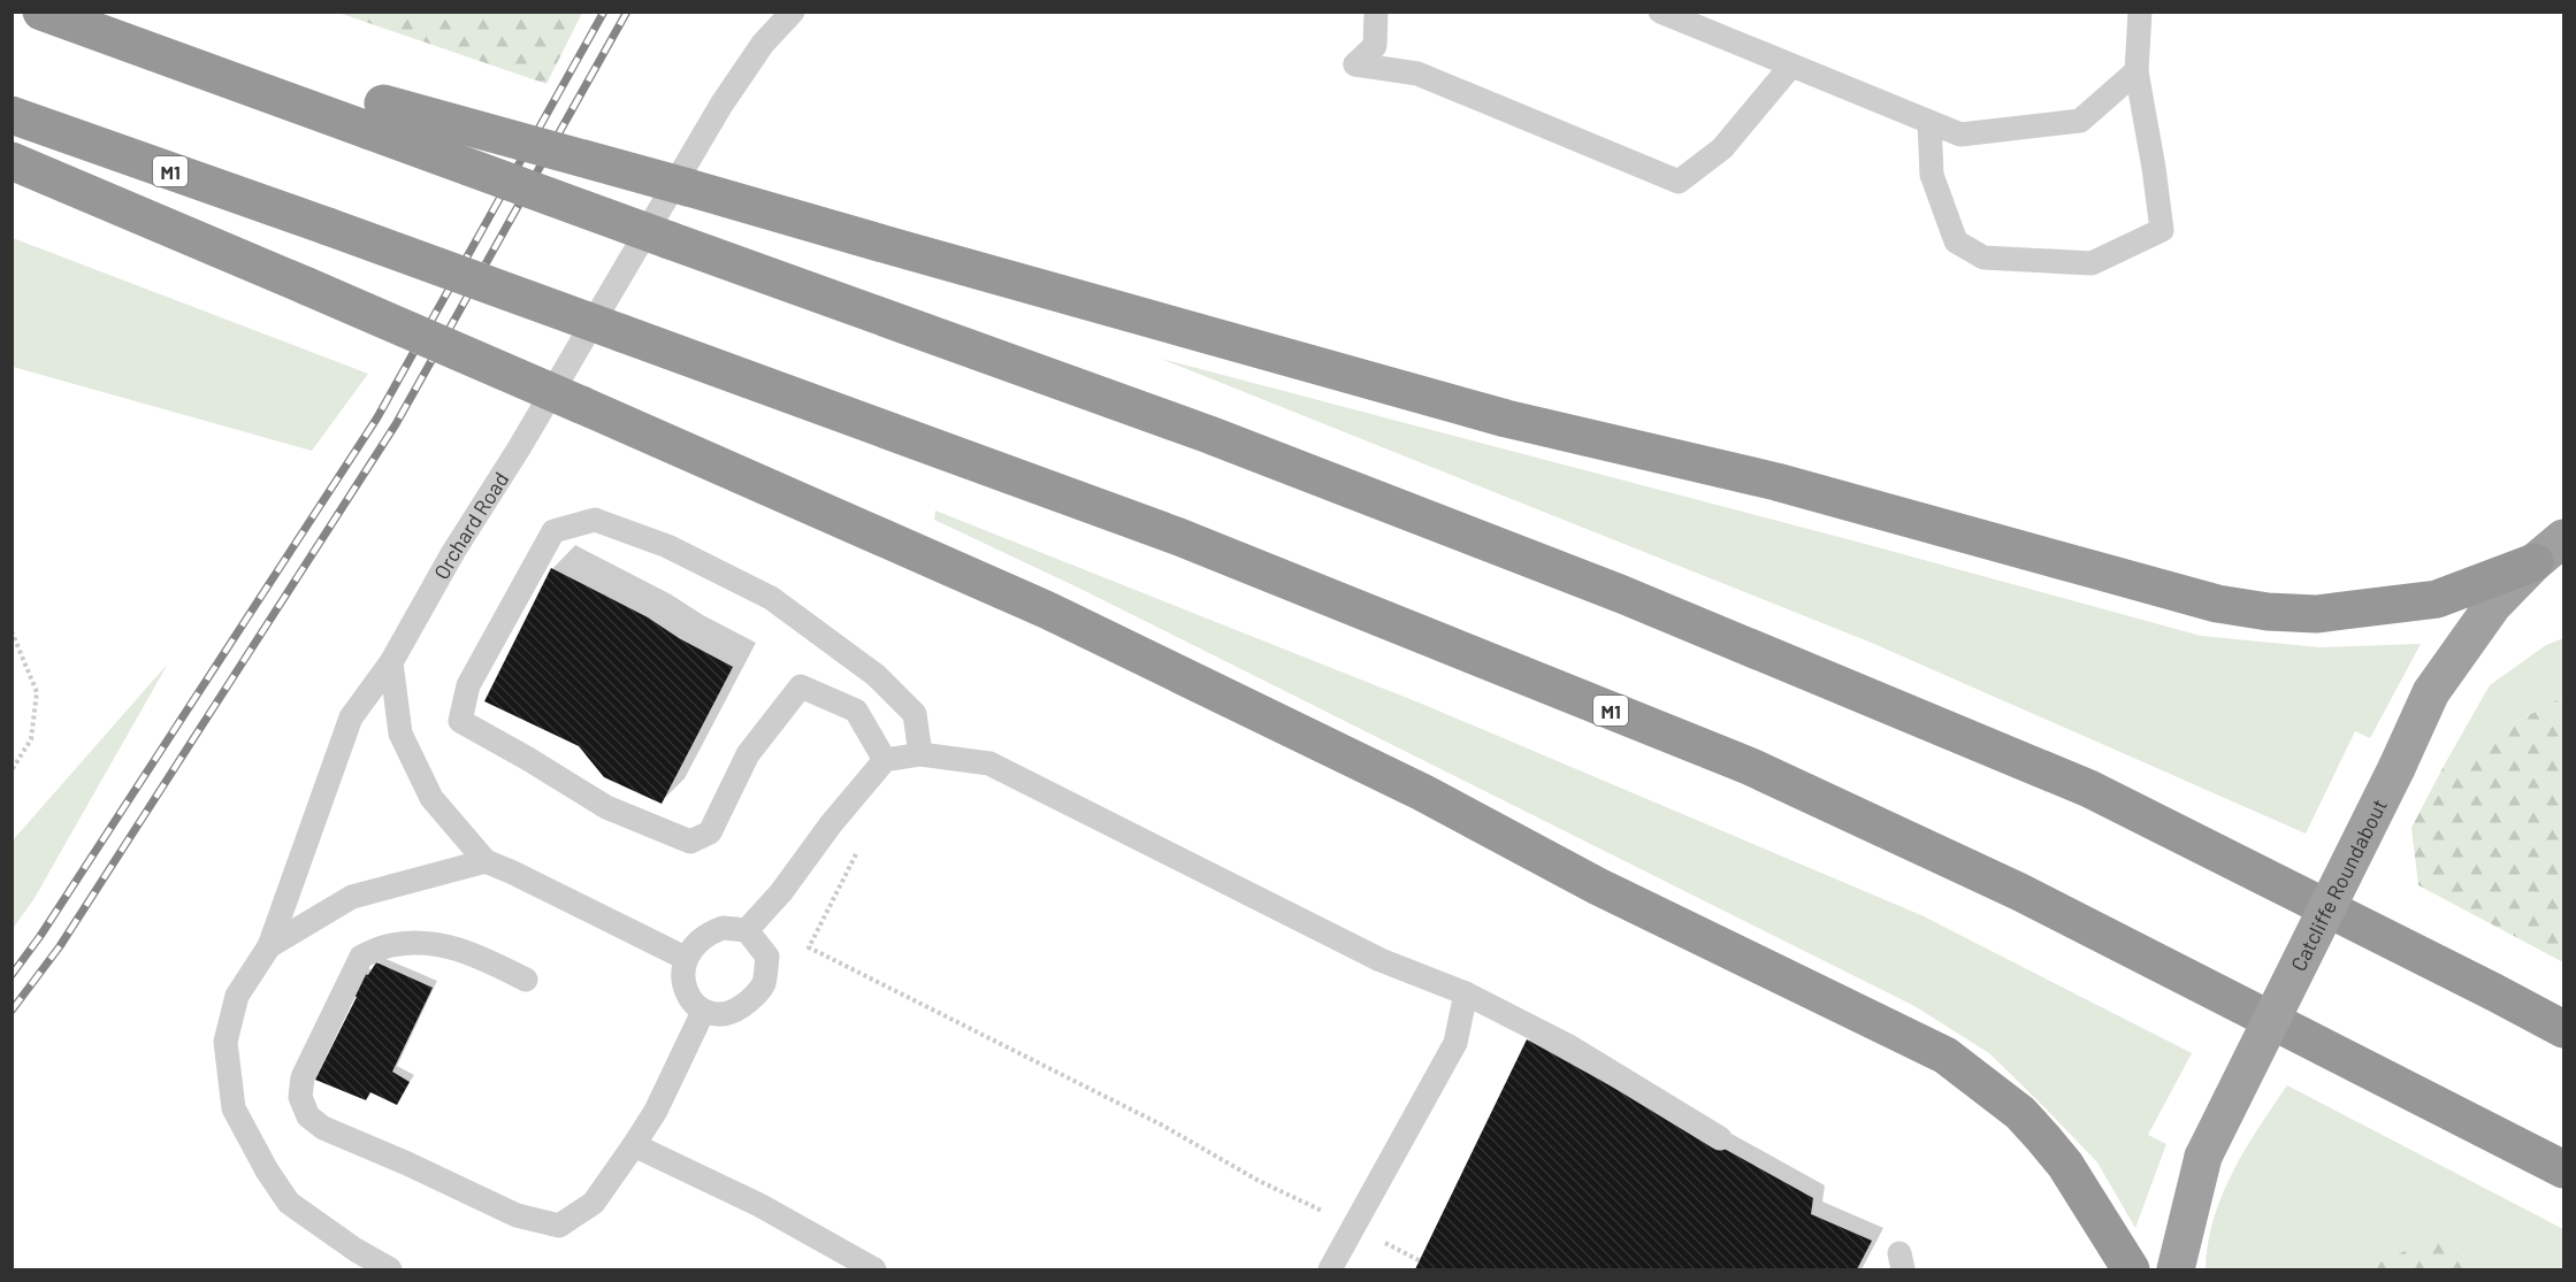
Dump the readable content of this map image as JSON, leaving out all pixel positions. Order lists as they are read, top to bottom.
{
  "streets": {
    "highway": ["M1", "Catcliffe Roundabout"],
    "lane": ["Orchard Road"]
  }
}
